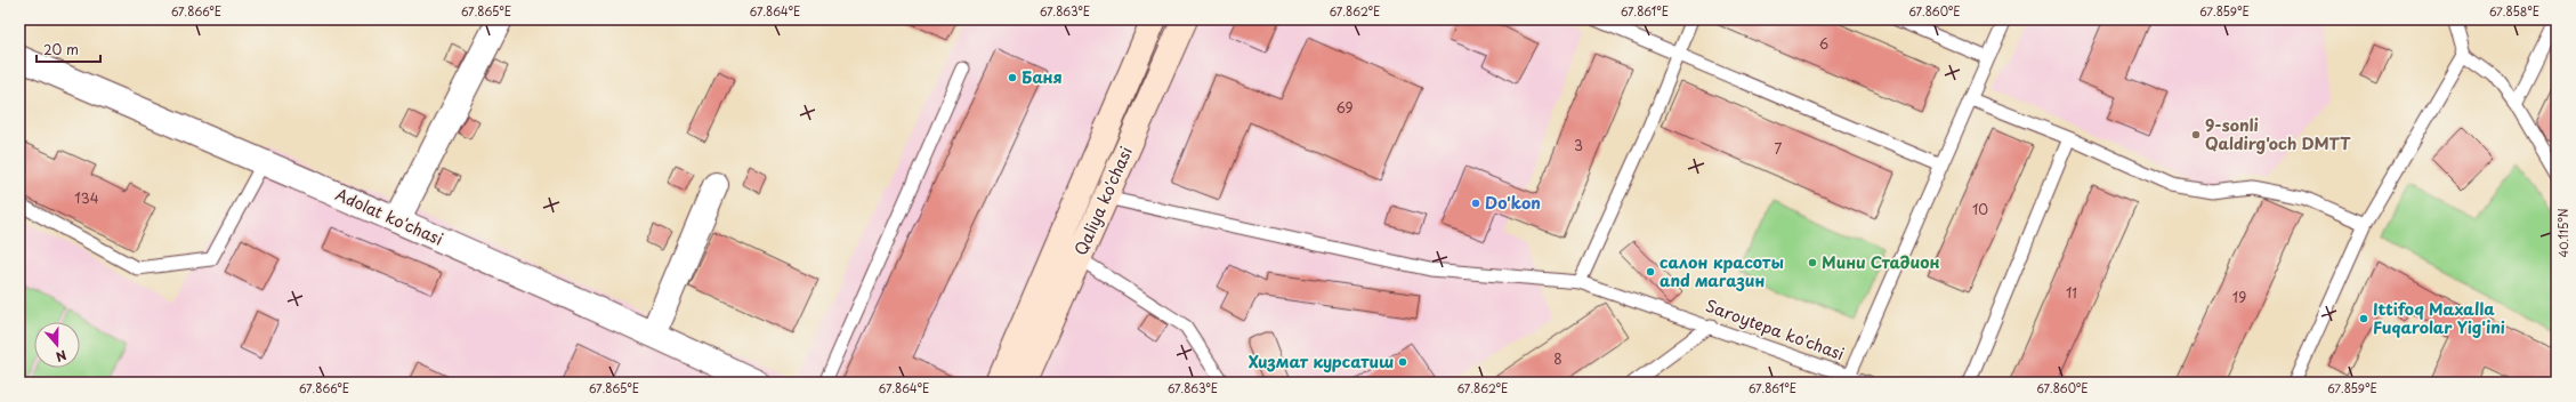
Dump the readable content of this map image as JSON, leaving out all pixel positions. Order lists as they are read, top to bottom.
{
  "streets": {
    "main road": ["Qaliya ko'chasi"],
    "street": ["Adolat ko'chasi"],
    "lane": ["Saroytepa ko'chasi"]
  },
  "crossings": [
    ["Qaliya ko'chasi", "Saroytepa ko'chasi"]
  ],
  "places": [
    "Баня",
    "9-sonli Qaldirg'och DMTT",
    "Do'kon",
    "Мини Стадион",
    "салон красоты and магазин",
    "Ittifoq Maxalla Fuqarolar Yig'ini",
    "Хизмат курсатиш"
  ],
  "house_numbers": [
    "6",
    "69",
    "3",
    "7",
    "134",
    "10",
    "11",
    "19",
    "8"
  ],
  "scale_bar": "20 m",
  "north": "bottom",
  "coordinates": [
    "67.866°E",
    "67.865°E",
    "67.864°E",
    "67.863°E",
    "67.862°E",
    "67.861°E",
    "67.860°E",
    "67.859°E",
    "67.858°E",
    "40.115°N"
  ]
}
